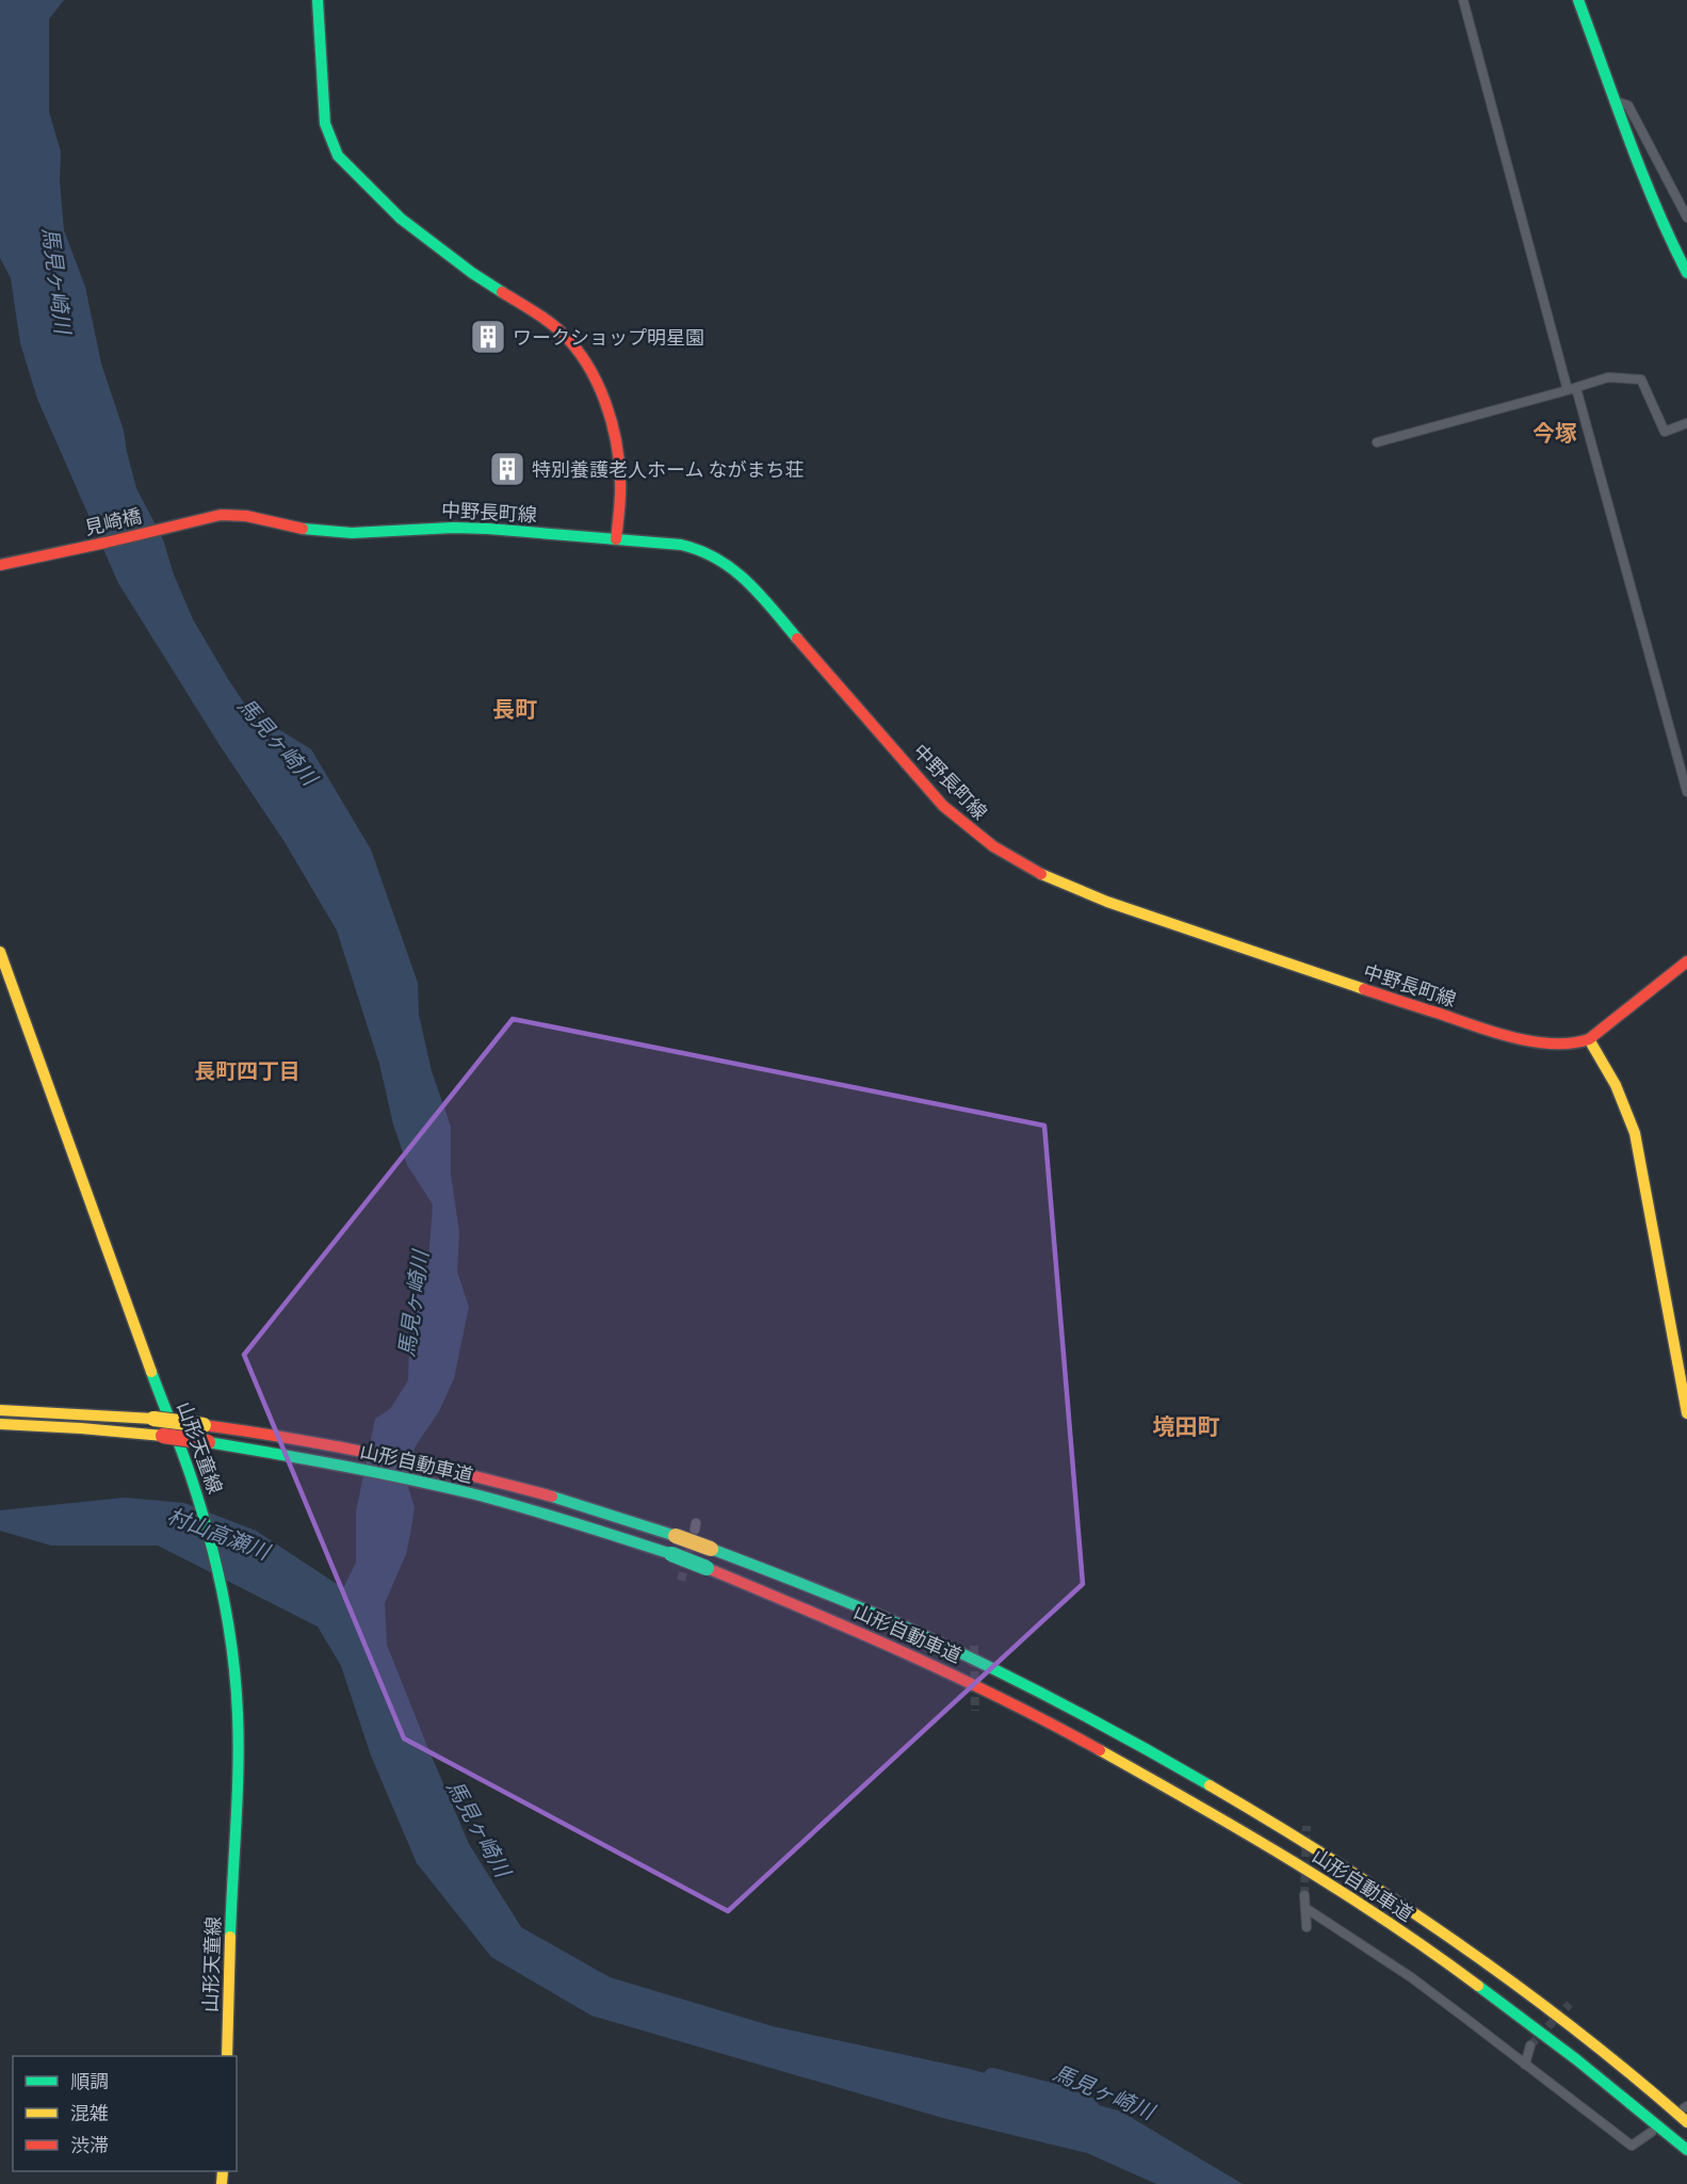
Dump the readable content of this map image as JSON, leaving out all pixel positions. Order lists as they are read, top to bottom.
{
  "streets": {
    "main road": [
      "中野長町線",
      "見崎橋",
      "山形天童線",
      "山形自動車道"
    ]
  },
  "crossings": [
    ["中野長町線", "見崎橋"]
  ],
  "districts": [
    "今塚",
    "長町",
    "長町四丁目",
    "境田町"
  ],
  "water": ["馬見ヶ崎川", "村山高瀬川"],
  "places": {
    "building": ["ワークショップ明星園", "特別養護老人ホーム ながまち荘"]
  },
  "legend": ["順調", "混雑", "渋滞"]
}
